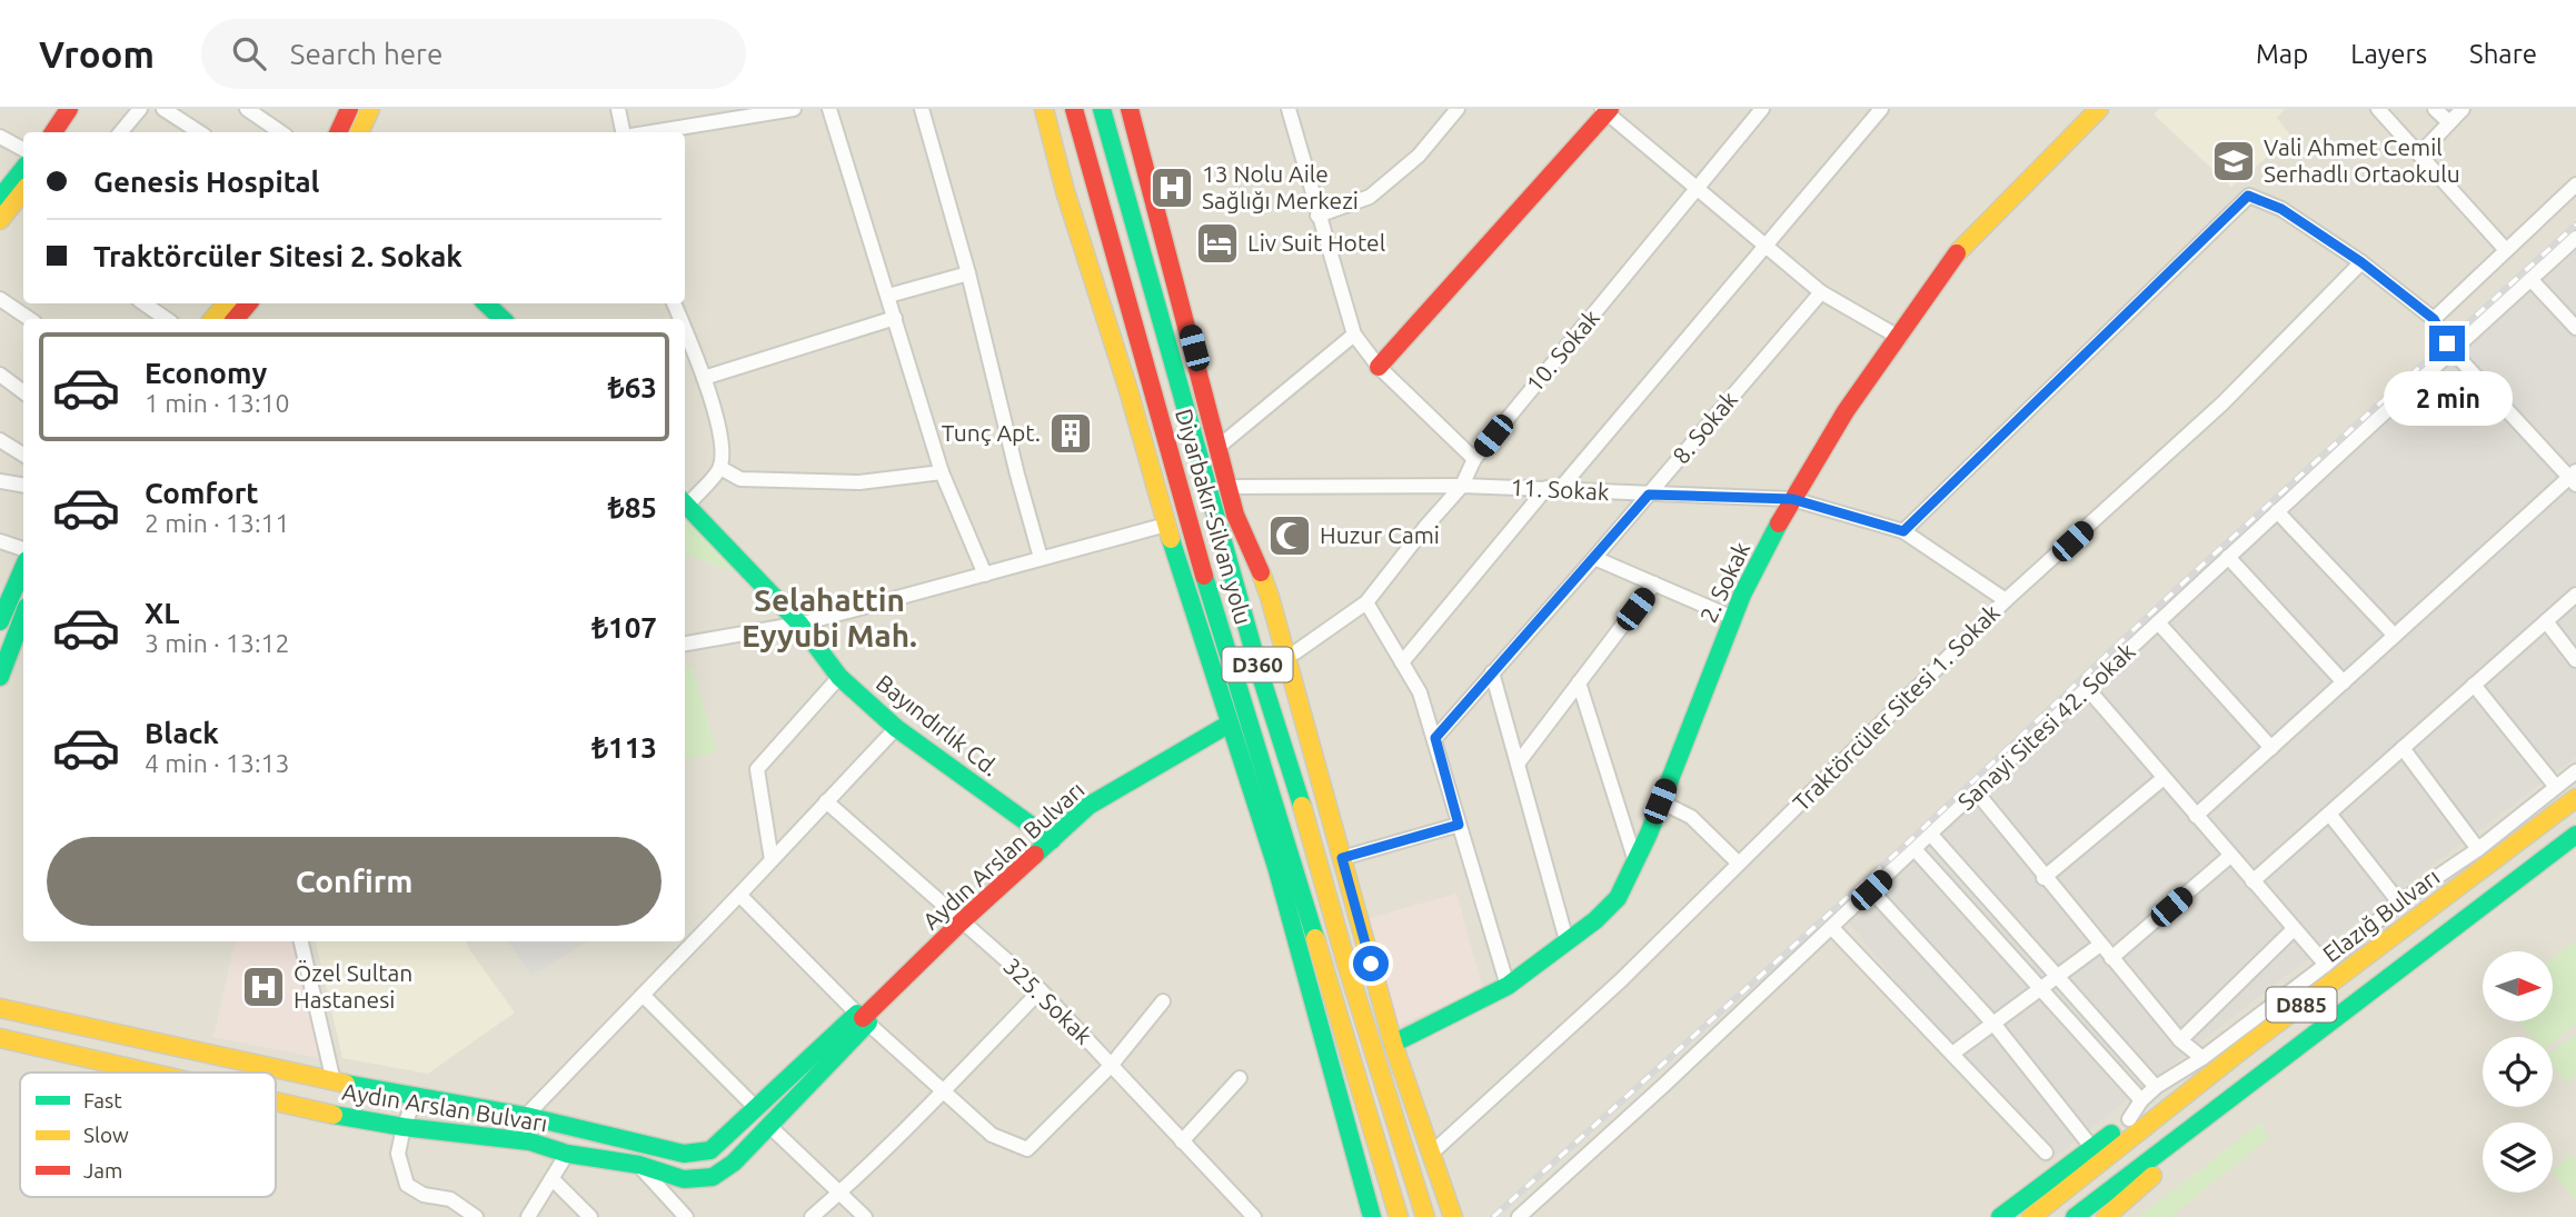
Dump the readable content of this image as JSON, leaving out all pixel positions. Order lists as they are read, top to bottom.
{
  "streets": {
    "main road": [
      "Diyarbakır-Silvan yolu",
      "2. Sokak",
      "D360",
      "Bayındırlık Cd.",
      "Aydın Arslan Bulvarı",
      "Elazığ Bulvarı",
      "D885"
    ],
    "street": [
      "10. Sokak",
      "8. Sokak",
      "11. Sokak",
      "Traktörcüler Sitesi 1. Sokak",
      "Sanayi Sitesi 42. Sokak",
      "325. Sokak"
    ]
  },
  "crossings": [
    ["10. Sokak", "11. Sokak"],
    ["8. Sokak", "11. Sokak"],
    ["11. Sokak", "2. Sokak"],
    ["11. Sokak", "Traktörcüler Sitesi 1. Sokak"],
    ["Diyarbakır-Silvan yolu", "D360"],
    ["Bayındırlık Cd.", "Aydın Arslan Bulvarı"],
    ["Aydın Arslan Bulvarı", "325. Sokak"]
  ],
  "districts": ["Selahattin Eyyubi Mah."],
  "places": {
    "school or university": ["Vali Ahmet Cemil Serhadlı Ortaokulu"],
    "hospital": ["13 Nolu Aile Sağlığı Merkezi", "Özel Sultan Hastanesi"],
    "hotel": ["Liv Suit Hotel"],
    "building": ["Tunç Apt."],
    "mosque": ["Huzur Cami"]
  },
  "legend": ["Fast", "Slow", "Jam"],
  "north": "right",
  "page": {
    "header": "Vroom",
    "search": "Search here",
    "nav": ["Map", "Layers", "Share"],
    "banner": ["Genesis Hospital", "Traktörcüler Sitesi 2. Sokak"],
    "list": [
      {
        "name": "Economy",
        "note": "1 min · 13:10",
        "value": "₺63"
      },
      {
        "name": "Comfort",
        "note": "2 min · 13:11",
        "value": "₺85"
      },
      {
        "name": "XL",
        "note": "3 min · 13:12",
        "value": "₺107"
      },
      {
        "name": "Black",
        "note": "4 min · 13:13",
        "value": "₺113"
      }
    ],
    "bubble": "2 min",
    "buttons": "Confirm"
  }
}
